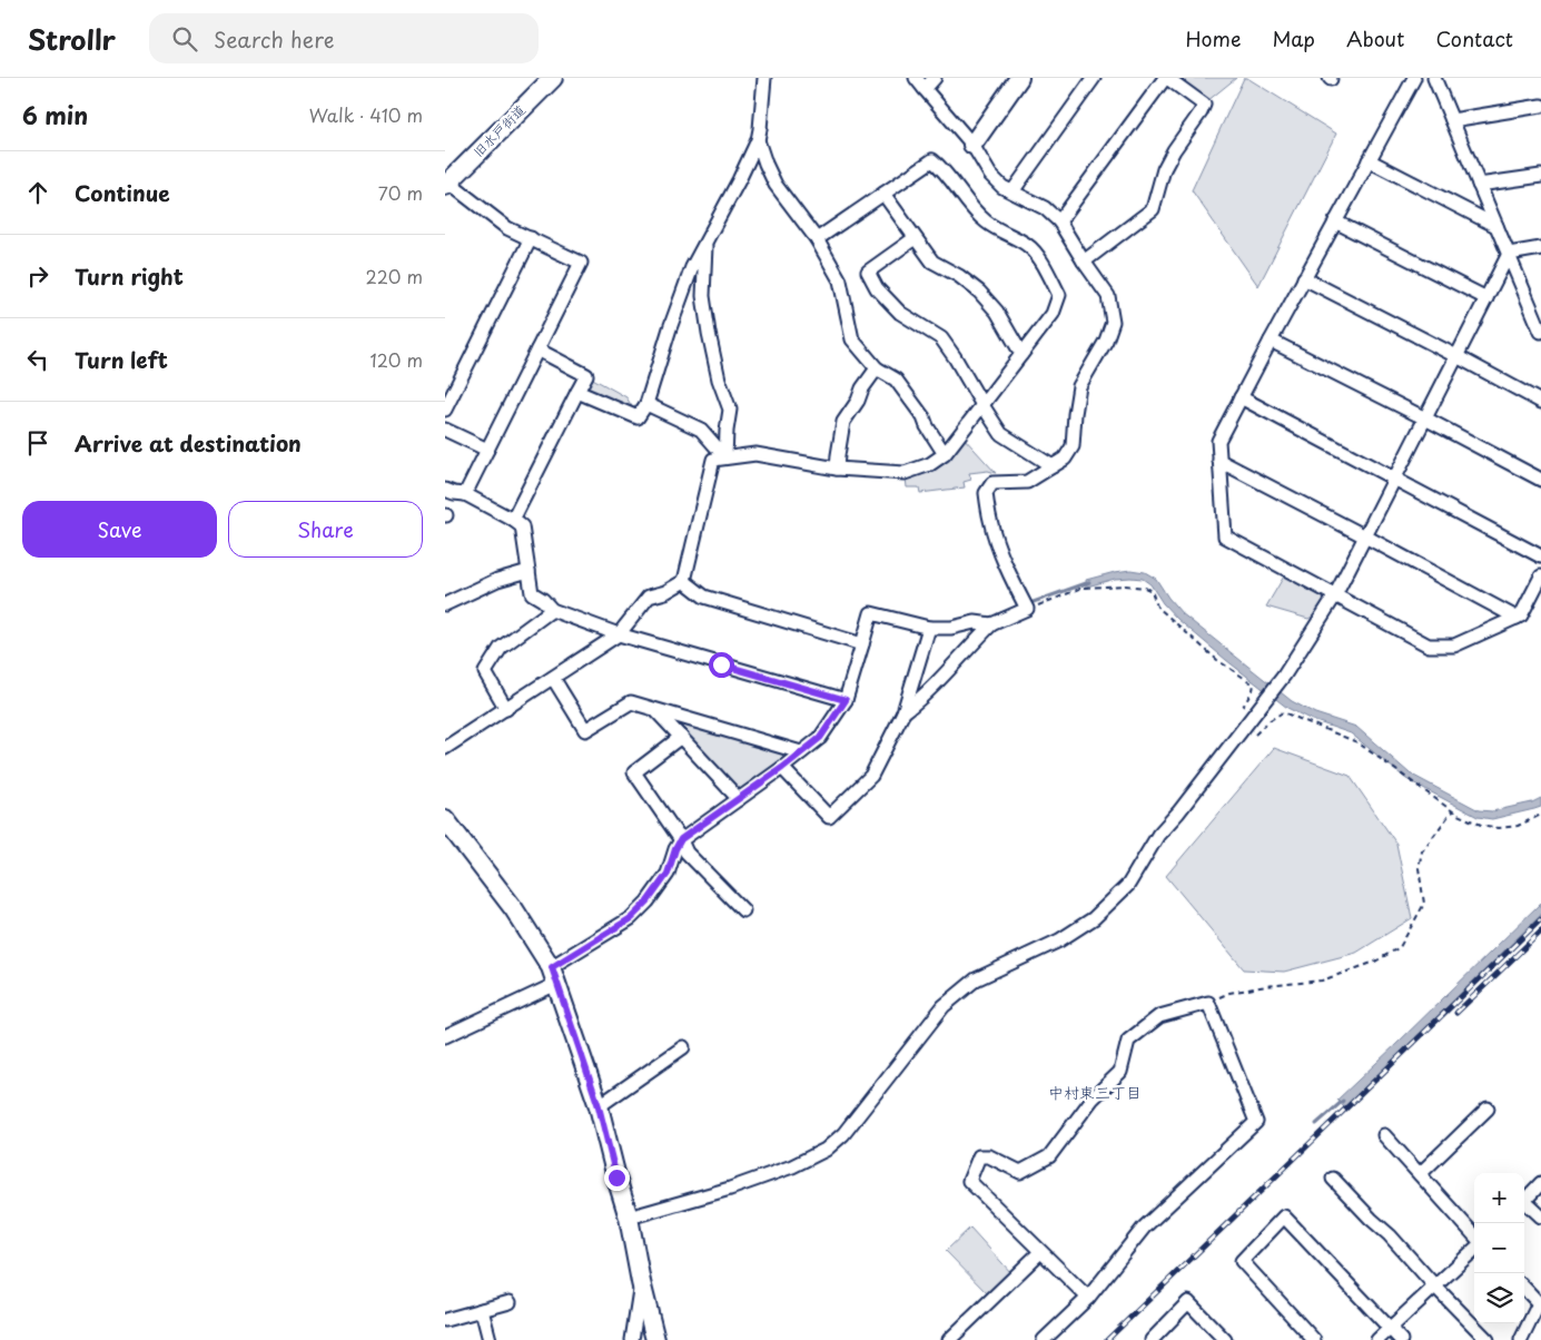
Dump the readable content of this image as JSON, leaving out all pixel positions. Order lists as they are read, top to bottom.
{
  "streets": {
    "street": ["旧水戸街道"]
  },
  "districts": ["中村東三丁目"],
  "page": {
    "header": "Strollr",
    "search": "Search here",
    "nav": [
      "Home",
      "Map",
      "About",
      "Contact"
    ],
    "heading": ["6 min", "Walk · 410 m"],
    "list": [
      ["Continue", "70 m"],
      ["Turn right", "220 m"],
      ["Turn left", "120 m"],
      "Arrive at destination"
    ],
    "buttons": ["Save", "Share"],
    "map_buttons": ["+", "−"]
  }
}
